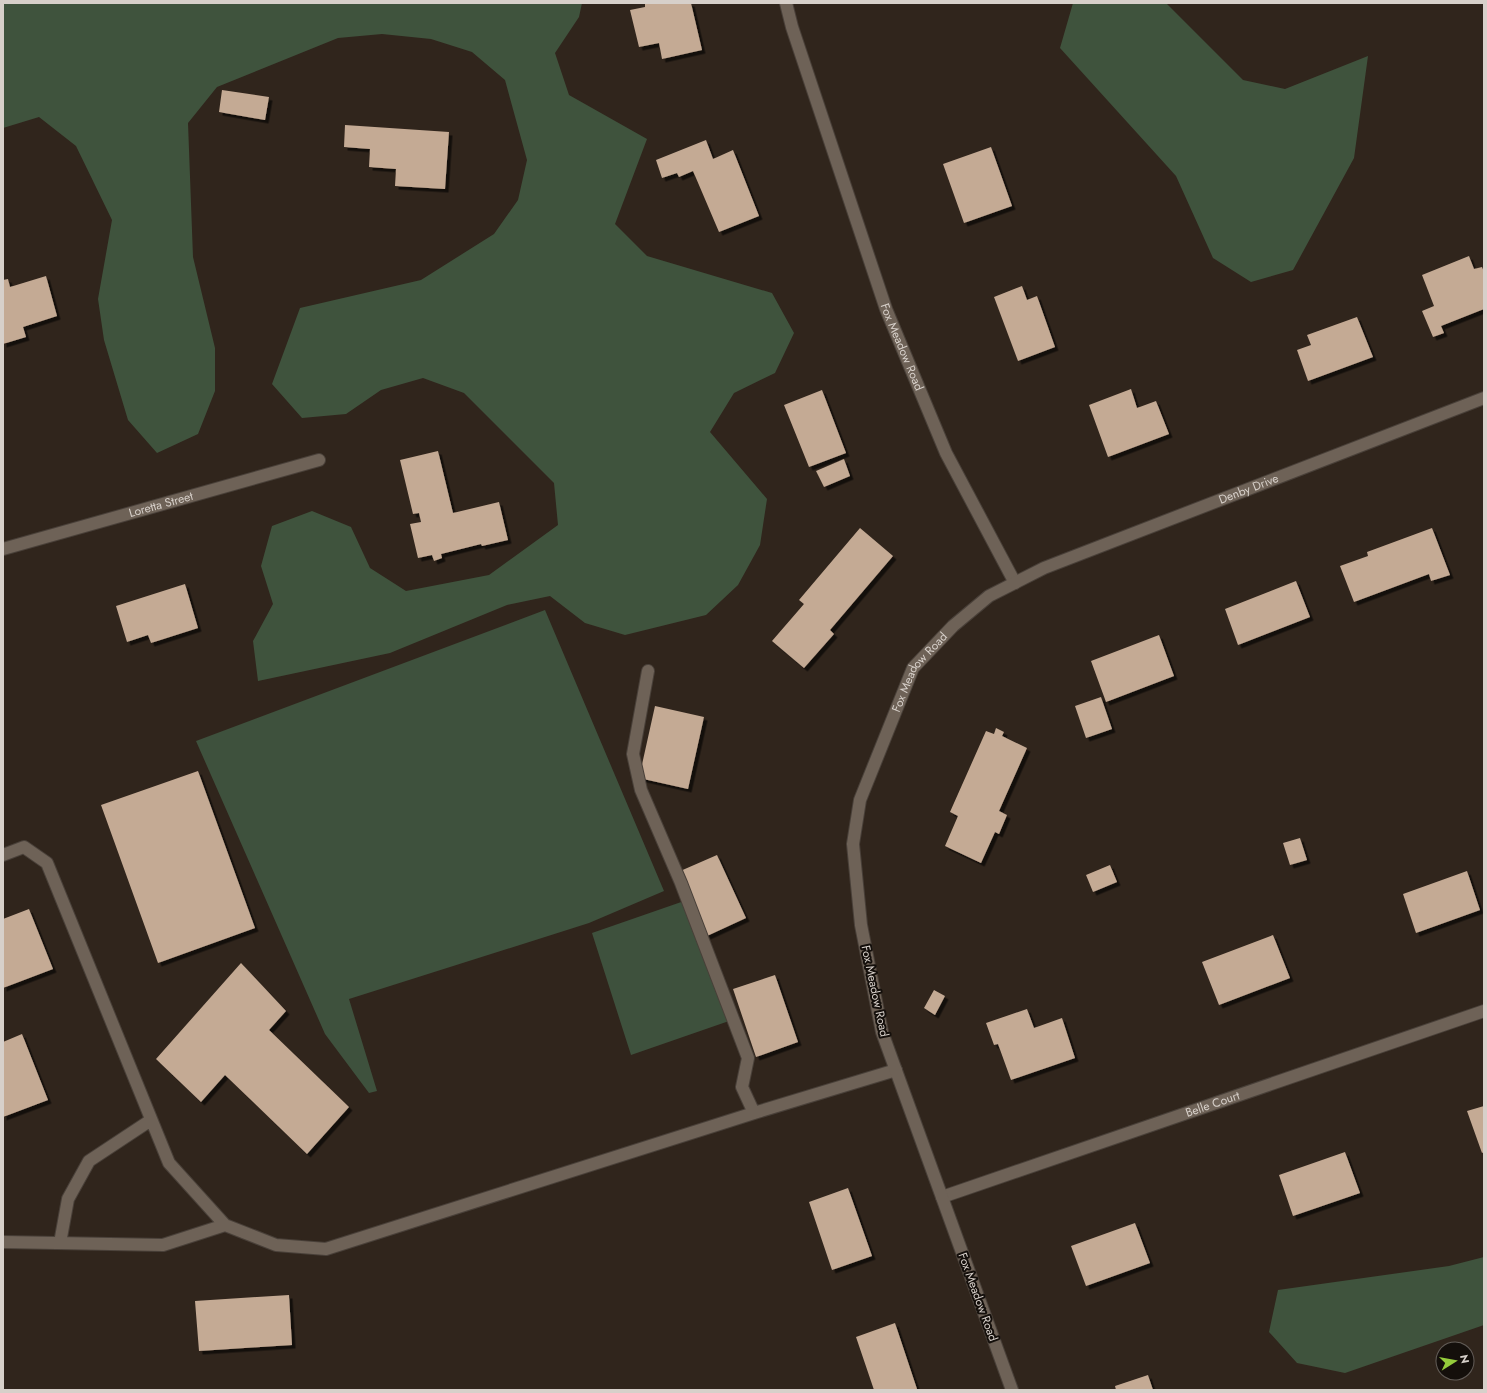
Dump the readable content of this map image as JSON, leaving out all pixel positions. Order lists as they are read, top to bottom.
{
  "streets": {
    "street": [
      "Fox Meadow Road",
      "Denby Drive",
      "Loretta Street",
      "Belle Court"
    ]
  },
  "crossings": [
    ["Fox Meadow Road", "Denby Drive"],
    ["Fox Meadow Road", "Belle Court"]
  ],
  "north": "right"
}
